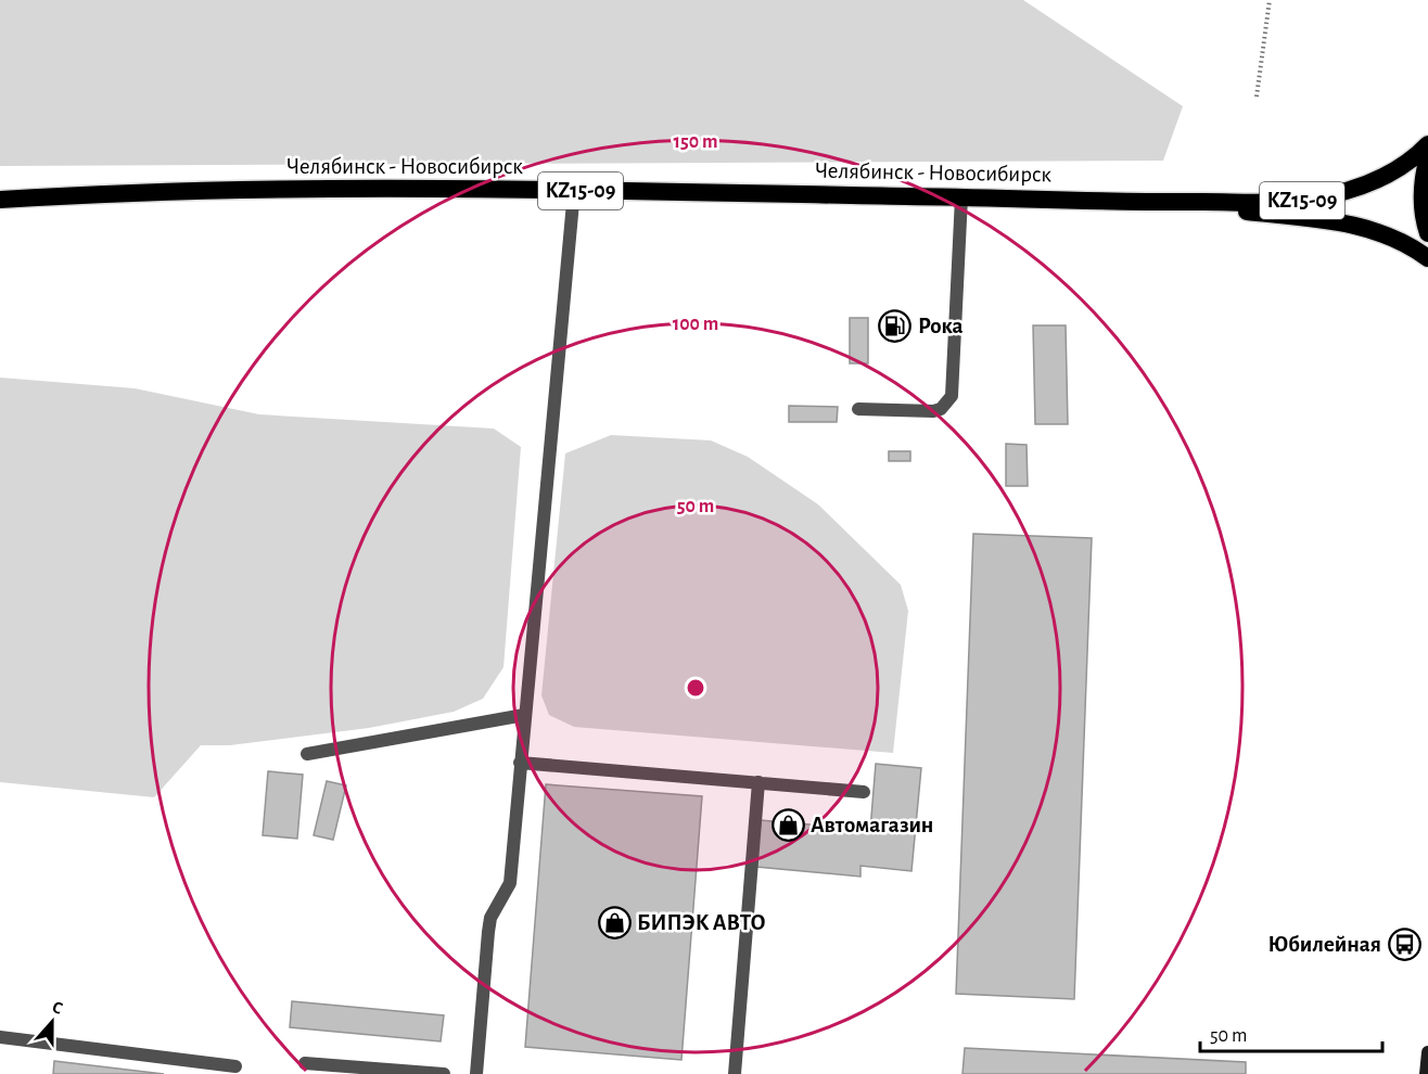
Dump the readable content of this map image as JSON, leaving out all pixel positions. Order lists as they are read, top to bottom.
{
  "streets": {
    "highway": ["Челябинск - Новосибирск", "KZ15-09"]
  },
  "places": {
    "fuel station": ["Рока"],
    "shop": ["Автомагазин", "БИПЭК АВТО"],
    "bus stop": ["Юбилейная"]
  },
  "scale_bar": "50 m",
  "north": "top",
  "rings": ["150 m", "100 m", "50 m"]
}
